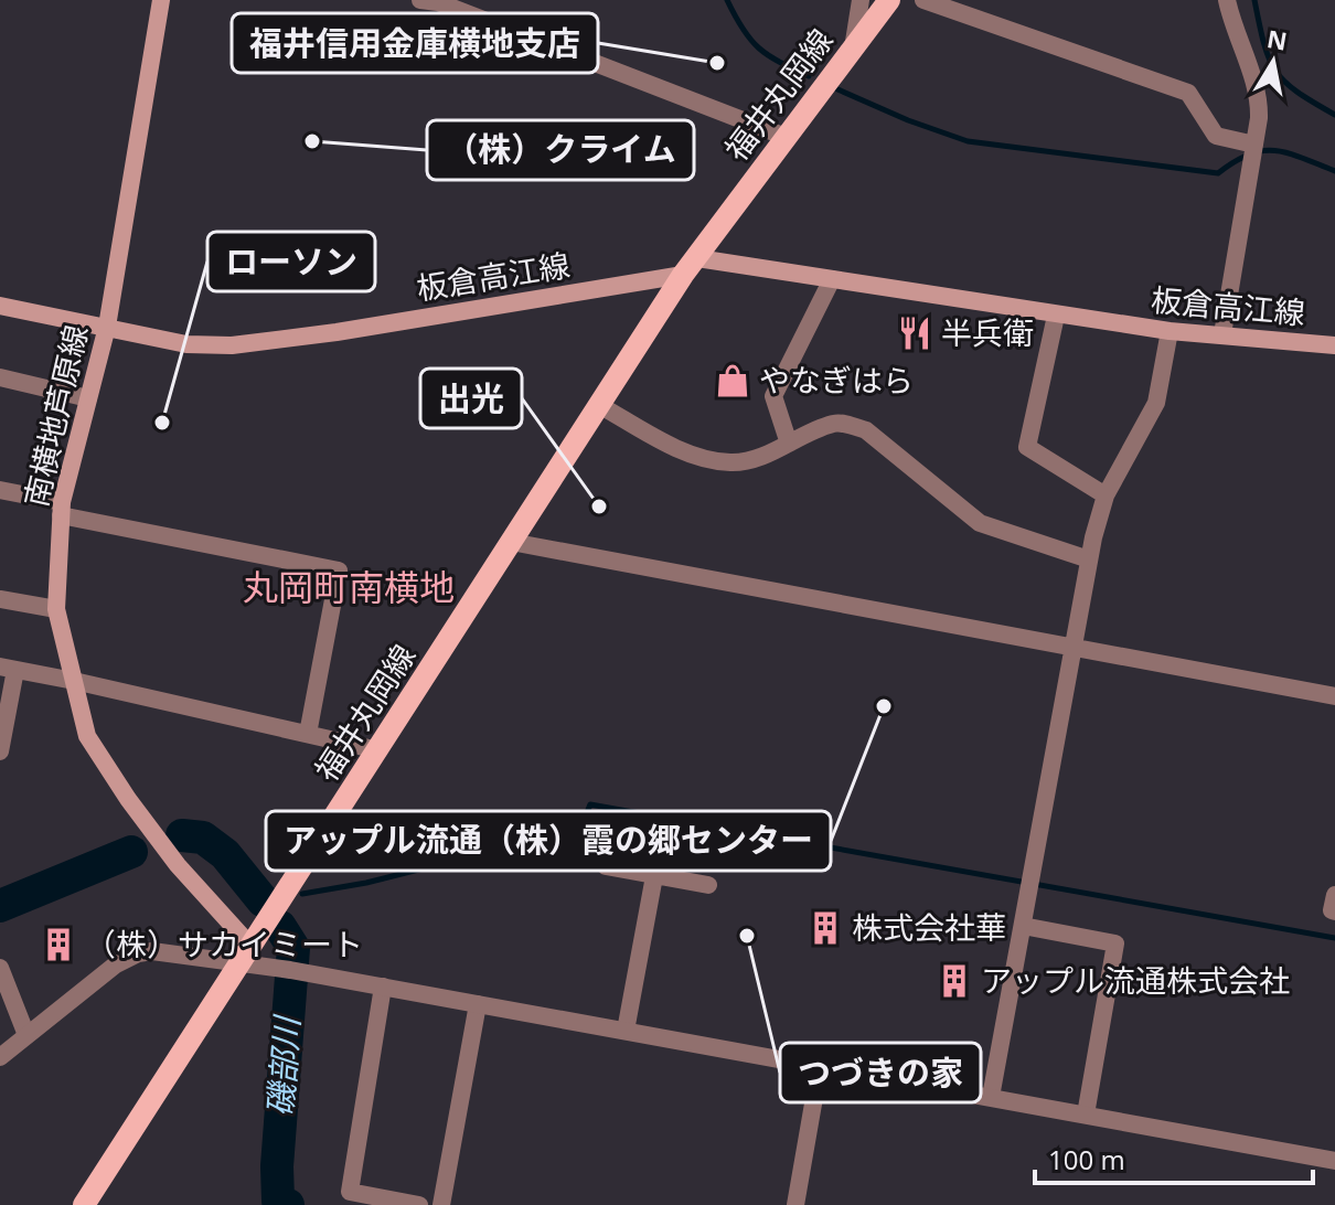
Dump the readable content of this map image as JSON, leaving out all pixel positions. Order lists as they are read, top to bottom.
{
  "streets": {
    "main road": ["福井丸岡線", "板倉高江線", "南横地芦原線"]
  },
  "crossings": [
    ["福井丸岡線", "板倉高江線"],
    ["福井丸岡線", "南横地芦原線"],
    ["板倉高江線", "南横地芦原線"]
  ],
  "districts": ["丸岡町南横地"],
  "water": ["磯部川"],
  "places": {
    "other": [
      "福井信用金庫横地支店",
      "（株）クライム",
      "ローソン",
      "出光",
      "アップル流通（株）霞の郷センター",
      "つづきの家"
    ],
    "restaurant": ["半兵衛"],
    "shop": ["やなぎはら"],
    "building": ["株式会社華", "（株）サカイミート", "アップル流通株式会社"]
  },
  "scale_bar": "100 m",
  "north": "top"
}
